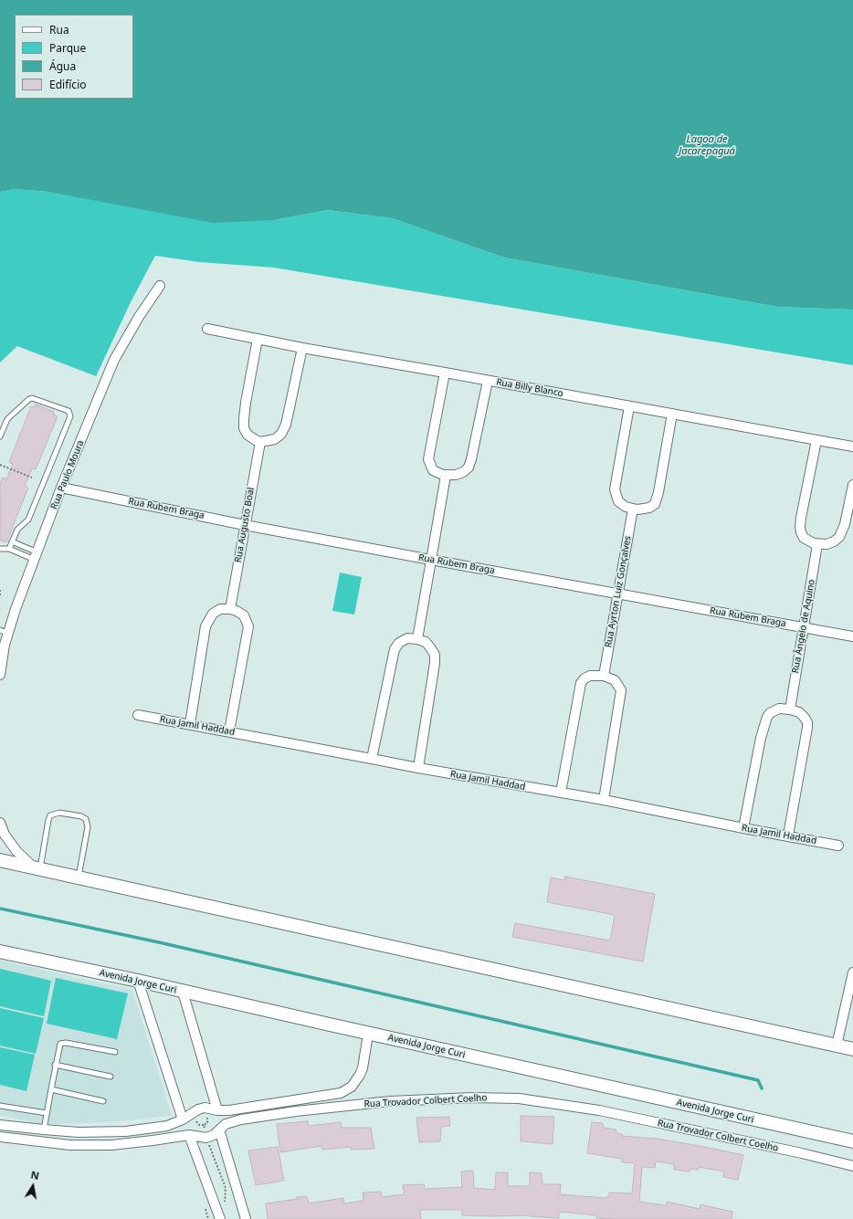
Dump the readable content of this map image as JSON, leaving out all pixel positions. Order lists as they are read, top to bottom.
{
  "streets": {
    "street": [
      "Rua Billy Blanco",
      "Rua Paulo Moura",
      "Rua Rubem Braga",
      "Rua Augusto Boal",
      "Rua Ayrton Luiz Gonçalves",
      "Rua Ângelo de Aquino",
      "Rua Jamil Haddad",
      "Avenida Jorge Curi",
      "Rua Trovador Colbert Coelho"
    ]
  },
  "crossings": [
    ["Rua Paulo Moura", "Rua Rubem Braga"],
    ["Rua Rubem Braga", "Rua Augusto Boal"],
    ["Rua Rubem Braga", "Rua Ayrton Luiz Gonçalves"],
    ["Rua Rubem Braga", "Rua Ângelo de Aquino"]
  ],
  "water": ["Lagoa de Jacarepaguá"],
  "legend": [
    "Rua",
    "Parque",
    "Água",
    "Edifício"
  ],
  "north": "top"
}
